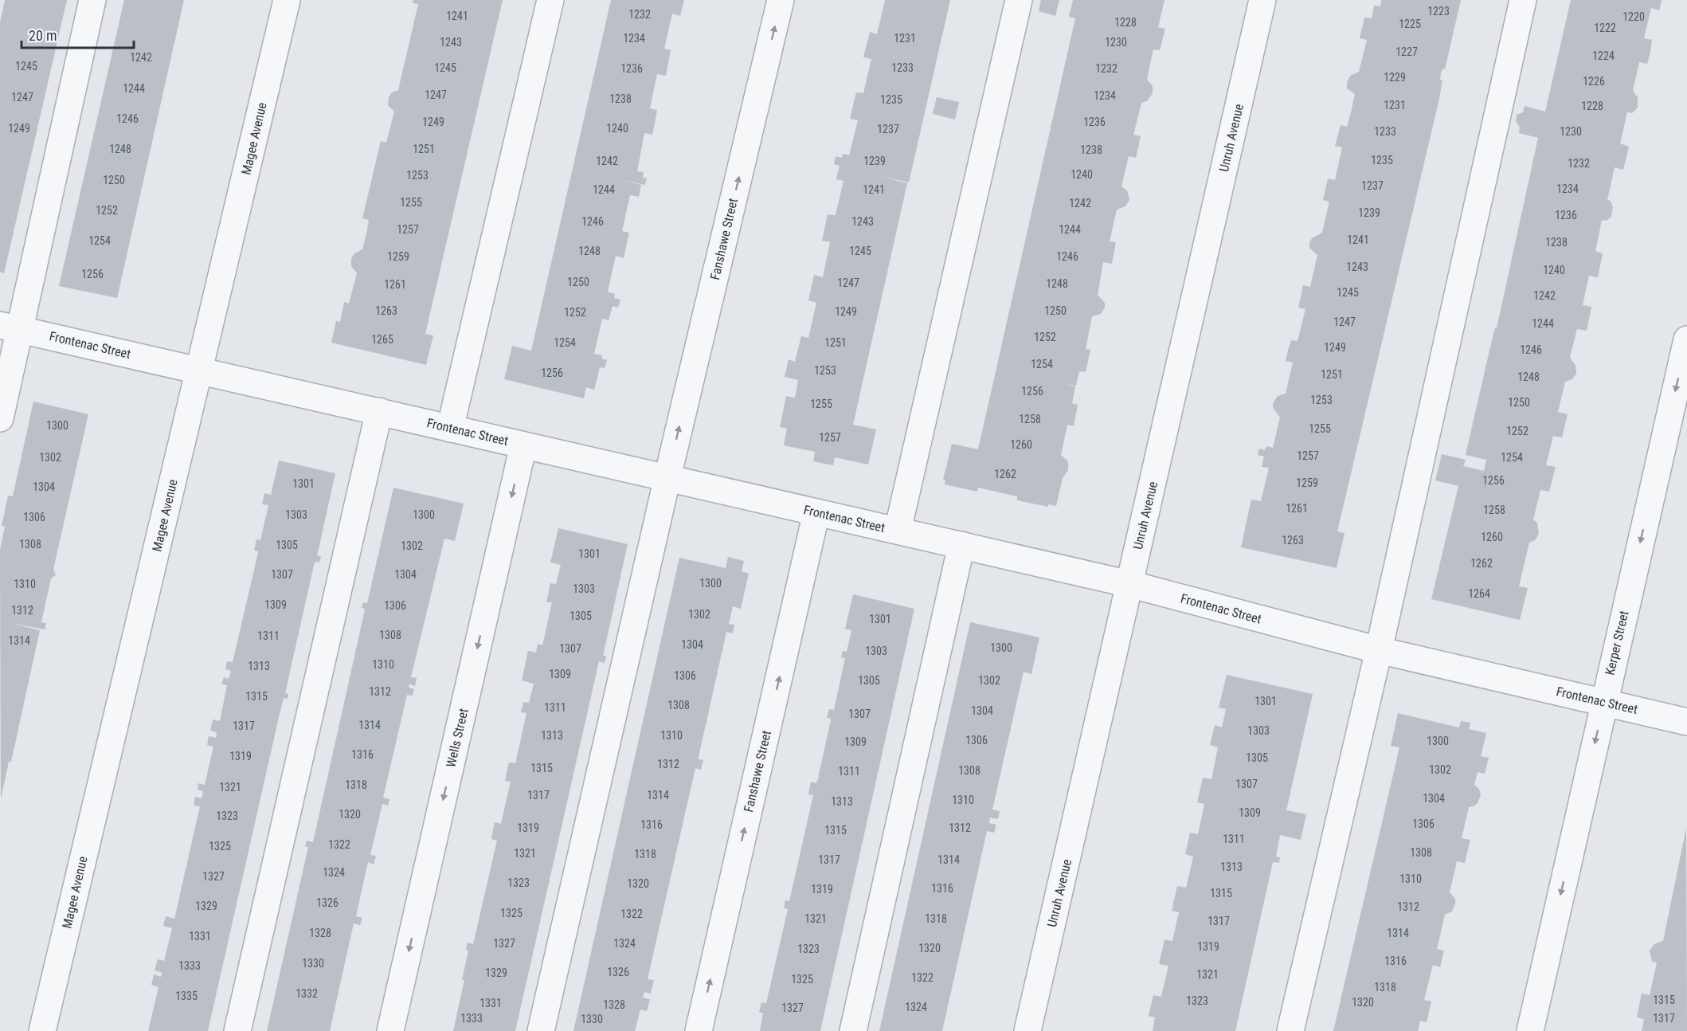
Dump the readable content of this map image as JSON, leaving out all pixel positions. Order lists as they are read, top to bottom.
{
  "streets": {
    "street": [
      "Unruh Avenue",
      "Magee Avenue",
      "Fanshawe Street",
      "Frontenac Street",
      "Kerper Street",
      "Wells Street"
    ]
  },
  "crossings": [
    ["Unruh Avenue", "Frontenac Street"],
    ["Magee Avenue", "Frontenac Street"],
    ["Fanshawe Street", "Frontenac Street"],
    ["Frontenac Street", "Kerper Street"],
    ["Frontenac Street", "Wells Street"]
  ],
  "house_numbers": [
    "1223",
    "1232",
    "1241",
    "1220",
    "1228",
    "1225",
    "1222",
    "1234",
    "1231",
    "1243",
    "1230",
    "1227",
    "1224",
    "1242",
    "1245",
    "1245",
    "1233",
    "1236",
    "1232",
    "1229",
    "1226",
    "1244",
    "1247",
    "1234",
    "1247",
    "1238",
    "1235",
    "1231",
    "1228",
    "1246",
    "1249",
    "1236",
    "1249",
    "1240",
    "1237",
    "1233",
    "1230",
    "1248",
    "1251",
    "1238",
    "1235",
    "1242",
    "1239",
    "1232",
    "1240",
    "1253",
    "1250",
    "1237",
    "1234",
    "1244",
    "1241",
    "1255",
    "1242",
    "1252",
    "1239",
    "1236",
    "1246",
    "1243",
    "1257",
    "1244",
    "1241",
    "1254",
    "1238",
    "1248",
    "1245",
    "1259",
    "1246",
    "1243",
    "1240",
    "1256",
    "1250",
    "1247",
    "1248",
    "1261",
    "1245",
    "1242",
    "1263",
    "1250",
    "1249",
    "1252",
    "1247",
    "1244",
    "1252",
    "1265",
    "1254",
    "1251",
    "1249",
    "1246",
    "1254",
    "1253",
    "1256",
    "1251",
    "1248",
    "1256",
    "1253",
    "1250",
    "1255",
    "1258",
    "1300",
    "1255",
    "1252",
    "1257",
    "1260",
    "1257",
    "1302",
    "1254",
    "1262",
    "1256",
    "1259",
    "1301",
    "1304",
    "1261",
    "1258",
    "1303",
    "1300",
    "1306",
    "1260",
    "1263",
    "1308",
    "1305",
    "1302",
    "1301",
    "1262",
    "1307",
    "1304",
    "1300",
    "1310",
    "1303",
    "1264",
    "1309",
    "1306",
    "1312",
    "1302",
    "1305",
    "1301",
    "1308",
    "1311",
    "1314",
    "1304",
    "1300",
    "1307",
    "1303",
    "1310",
    "1313",
    "1309",
    "1306",
    "1305",
    "1302",
    "1312",
    "1315",
    "1301",
    "1308",
    "1311",
    "1304",
    "1307",
    "1314",
    "1317",
    "1303",
    "1313",
    "1310",
    "1306",
    "1300",
    "1309",
    "1316",
    "1319",
    "1305",
    "1312",
    "1315",
    "1302",
    "1308",
    "1311",
    "1307",
    "1318",
    "1321",
    "1317",
    "1314",
    "1304",
    "1310",
    "1313",
    "1309",
    "1320",
    "1323",
    "1306",
    "1316",
    "1319",
    "1312",
    "1315",
    "1311",
    "1322",
    "1325",
    "1308",
    "1321",
    "1318",
    "1317",
    "1314",
    "1313",
    "1324",
    "1327",
    "1310",
    "1323",
    "1320",
    "1316",
    "1319",
    "1315",
    "1326",
    "1329",
    "1312",
    "1325",
    "1322",
    "1321",
    "1318",
    "1317",
    "1328",
    "1314",
    "1331",
    "1327",
    "1324",
    "1319",
    "1320",
    "1323",
    "1316",
    "1330",
    "1333",
    "1326",
    "1329",
    "1321",
    "1322",
    "1325",
    "1318",
    "1332",
    "1335",
    "1315",
    "1323",
    "1320",
    "1331",
    "1328",
    "1324",
    "1327",
    "1333",
    "1317",
    "1330"
  ],
  "scale_bar": "20 m"
}
